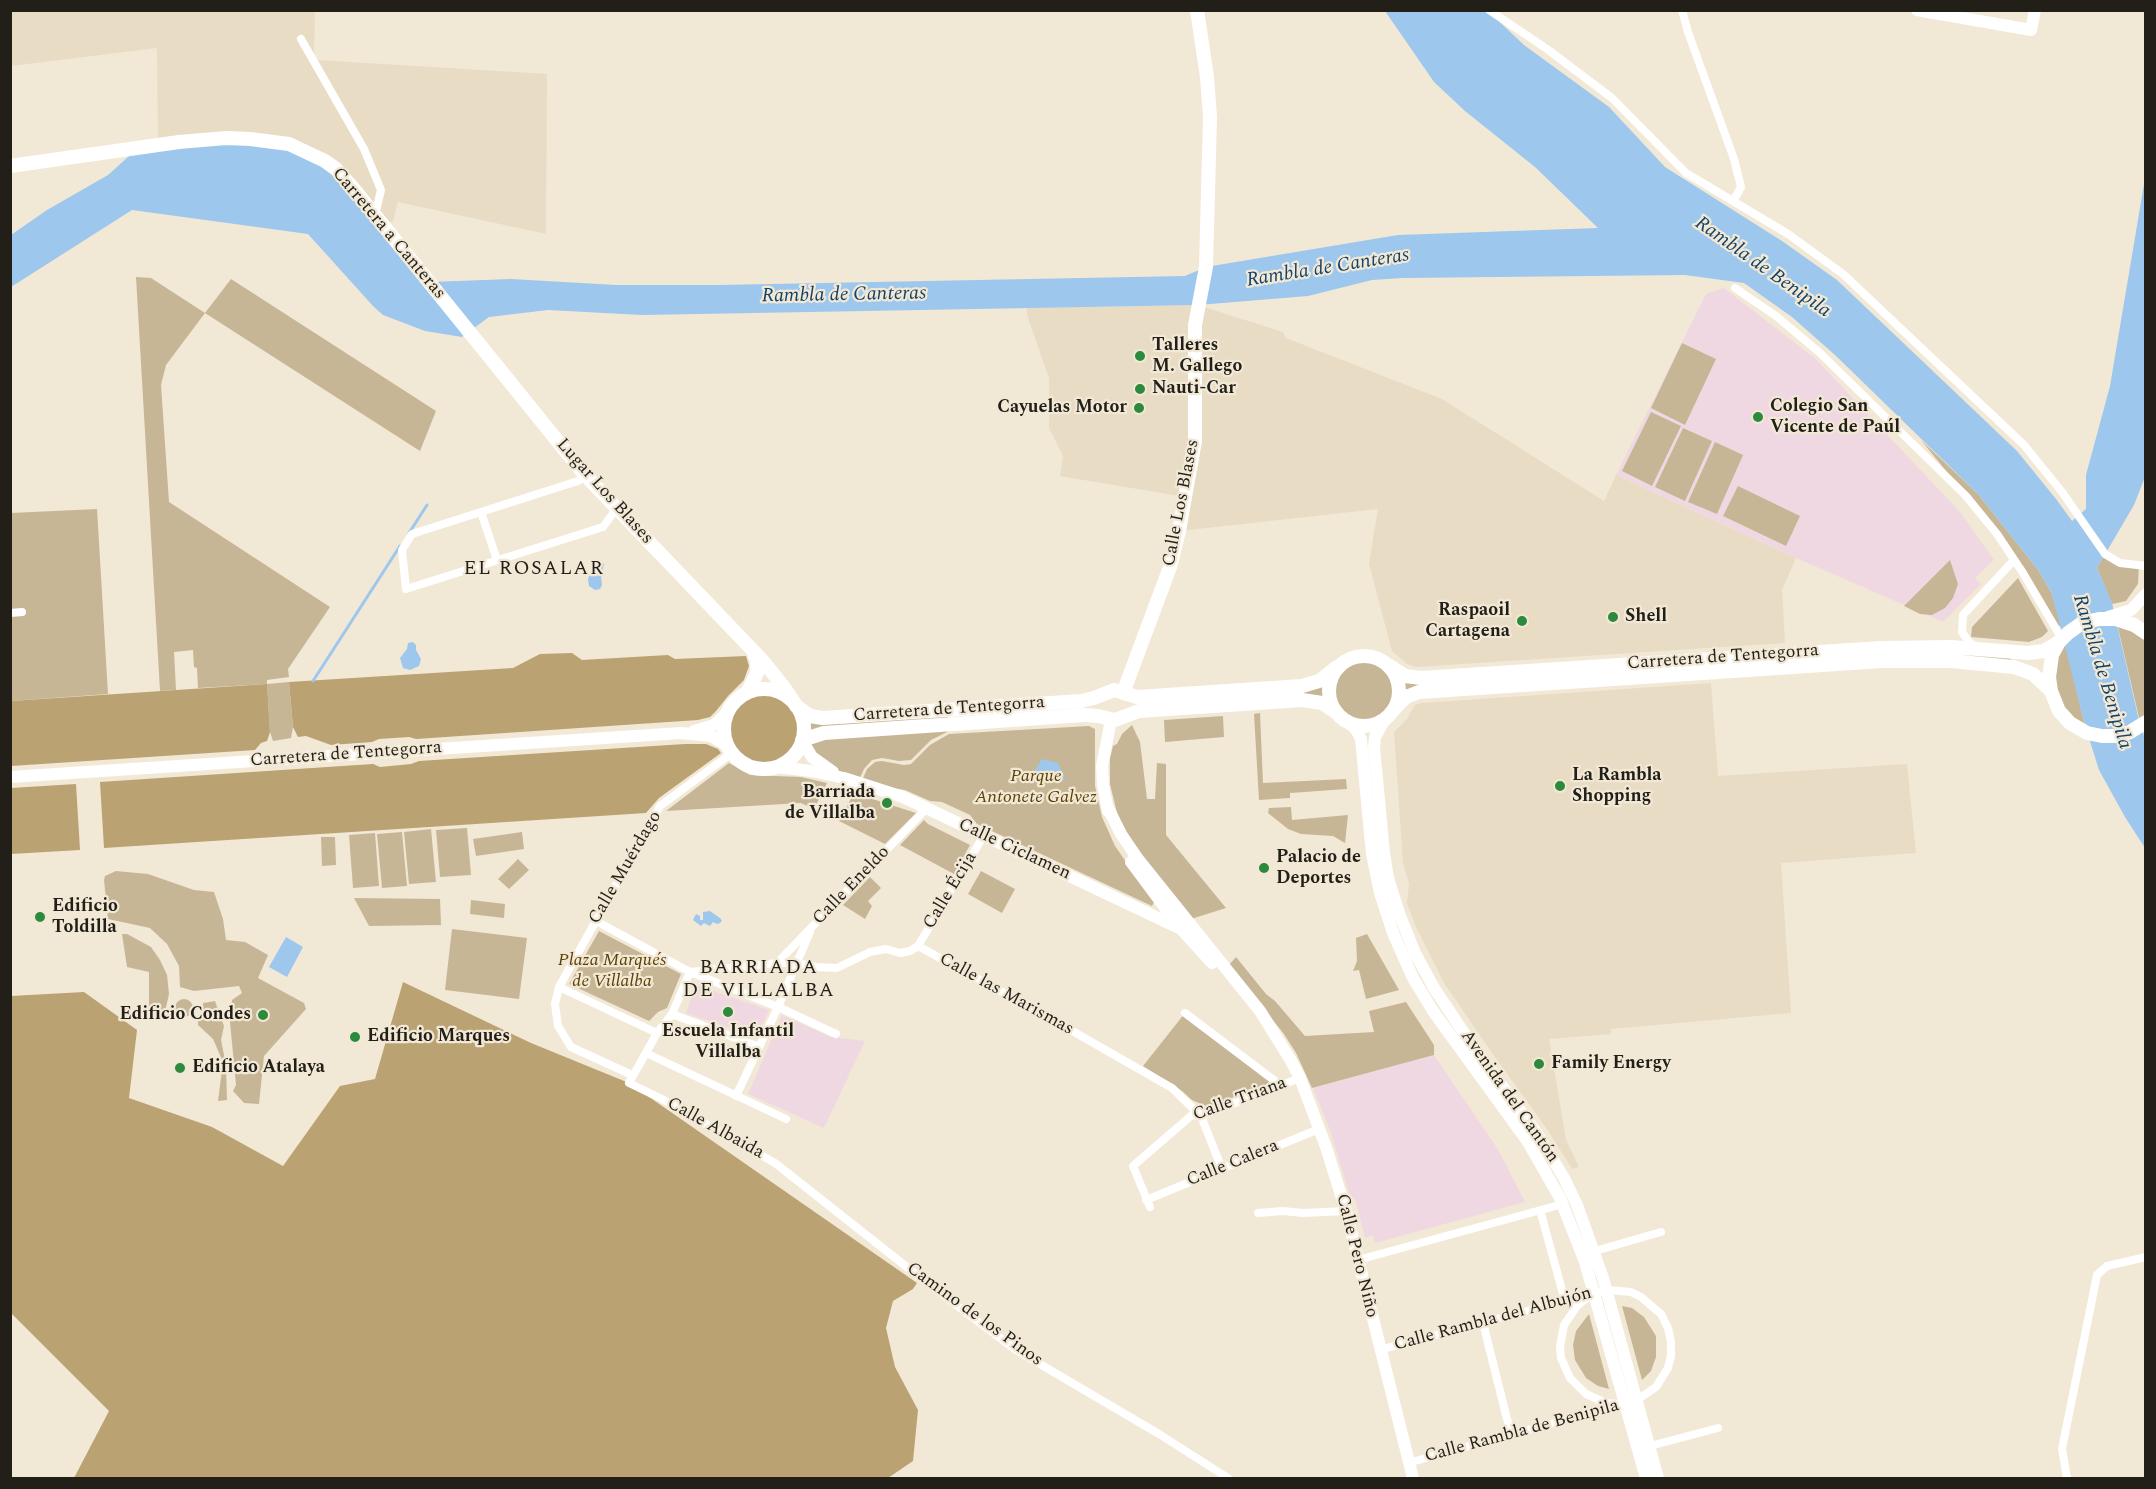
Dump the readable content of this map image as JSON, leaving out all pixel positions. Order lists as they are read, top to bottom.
{
  "streets": {
    "main road": [
      "Carretera a Canteras",
      "Lugar Los Blases",
      "Calle Los Blases",
      "Carretera de Tentegorra",
      "Calle Ciclamen",
      "Avenida del Cantón",
      "Calle Pero Niño"
    ],
    "street": [
      "Calle Muérdago",
      "Calle Eneldo",
      "Calle Écija",
      "Calle las Marismas",
      "Calle Triana",
      "Calle Albaida",
      "Calle Calera",
      "Camino de los Pinos",
      "Calle Rambla del Albujón",
      "Calle Rambla de Benipila"
    ]
  },
  "crossings": [
    ["Carretera a Canteras", "Lugar Los Blases"],
    ["Lugar Los Blases", "Carretera de Tentegorra"],
    ["Lugar Los Blases", "Calle Ciclamen"],
    ["Lugar Los Blases", "Calle Muérdago"],
    ["Calle Los Blases", "Carretera de Tentegorra"],
    ["Calle Los Blases", "Calle Pero Niño"],
    ["Carretera de Tentegorra", "Calle Ciclamen"],
    ["Carretera de Tentegorra", "Calle Muérdago"],
    ["Carretera de Tentegorra", "Avenida del Cantón"],
    ["Carretera de Tentegorra", "Calle Pero Niño"],
    ["Calle Ciclamen", "Calle Muérdago"],
    ["Calle Ciclamen", "Calle Eneldo"],
    ["Calle Ciclamen", "Calle Écija"],
    ["Calle Ciclamen", "Calle Pero Niño"],
    ["Calle Muérdago", "Calle Albaida"],
    ["Calle Eneldo", "Calle las Marismas"],
    ["Calle Écija", "Calle las Marismas"],
    ["Calle las Marismas", "Calle Triana"],
    ["Avenida del Cantón", "Calle Rambla del Albujón"],
    ["Avenida del Cantón", "Calle Rambla de Benipila"],
    ["Calle Triana", "Calle Calera"],
    ["Calle Triana", "Calle Pero Niño"],
    ["Calle Albaida", "Camino de los Pinos"],
    ["Calle Calera", "Calle Pero Niño"],
    ["Calle Pero Niño", "Calle Rambla del Albujón"],
    ["Calle Pero Niño", "Calle Rambla de Benipila"]
  ],
  "districts": ["EL ROSALAR", "BARRIADA DE VILLALBA"],
  "water": ["Rambla de Benipila", "Rambla de Canteras"],
  "parks": ["Parque Antonete Galvez", "Plaza Marqués de Villalba"],
  "places": [
    "Talleres M. Gallego",
    "Nauti-Car",
    "Cayuelas Motor",
    "Colegio San Vicente de Paúl",
    "Shell",
    "Raspaoil Cartagena",
    "La Rambla Shopping",
    "Barriada de Villalba",
    "Palacio de Deportes",
    "Edificio Toldilla",
    "Escuela Infantil Villalba",
    "Edificio Condes",
    "Edificio Marques",
    "Family Energy",
    "Edificio Atalaya"
  ]
}
